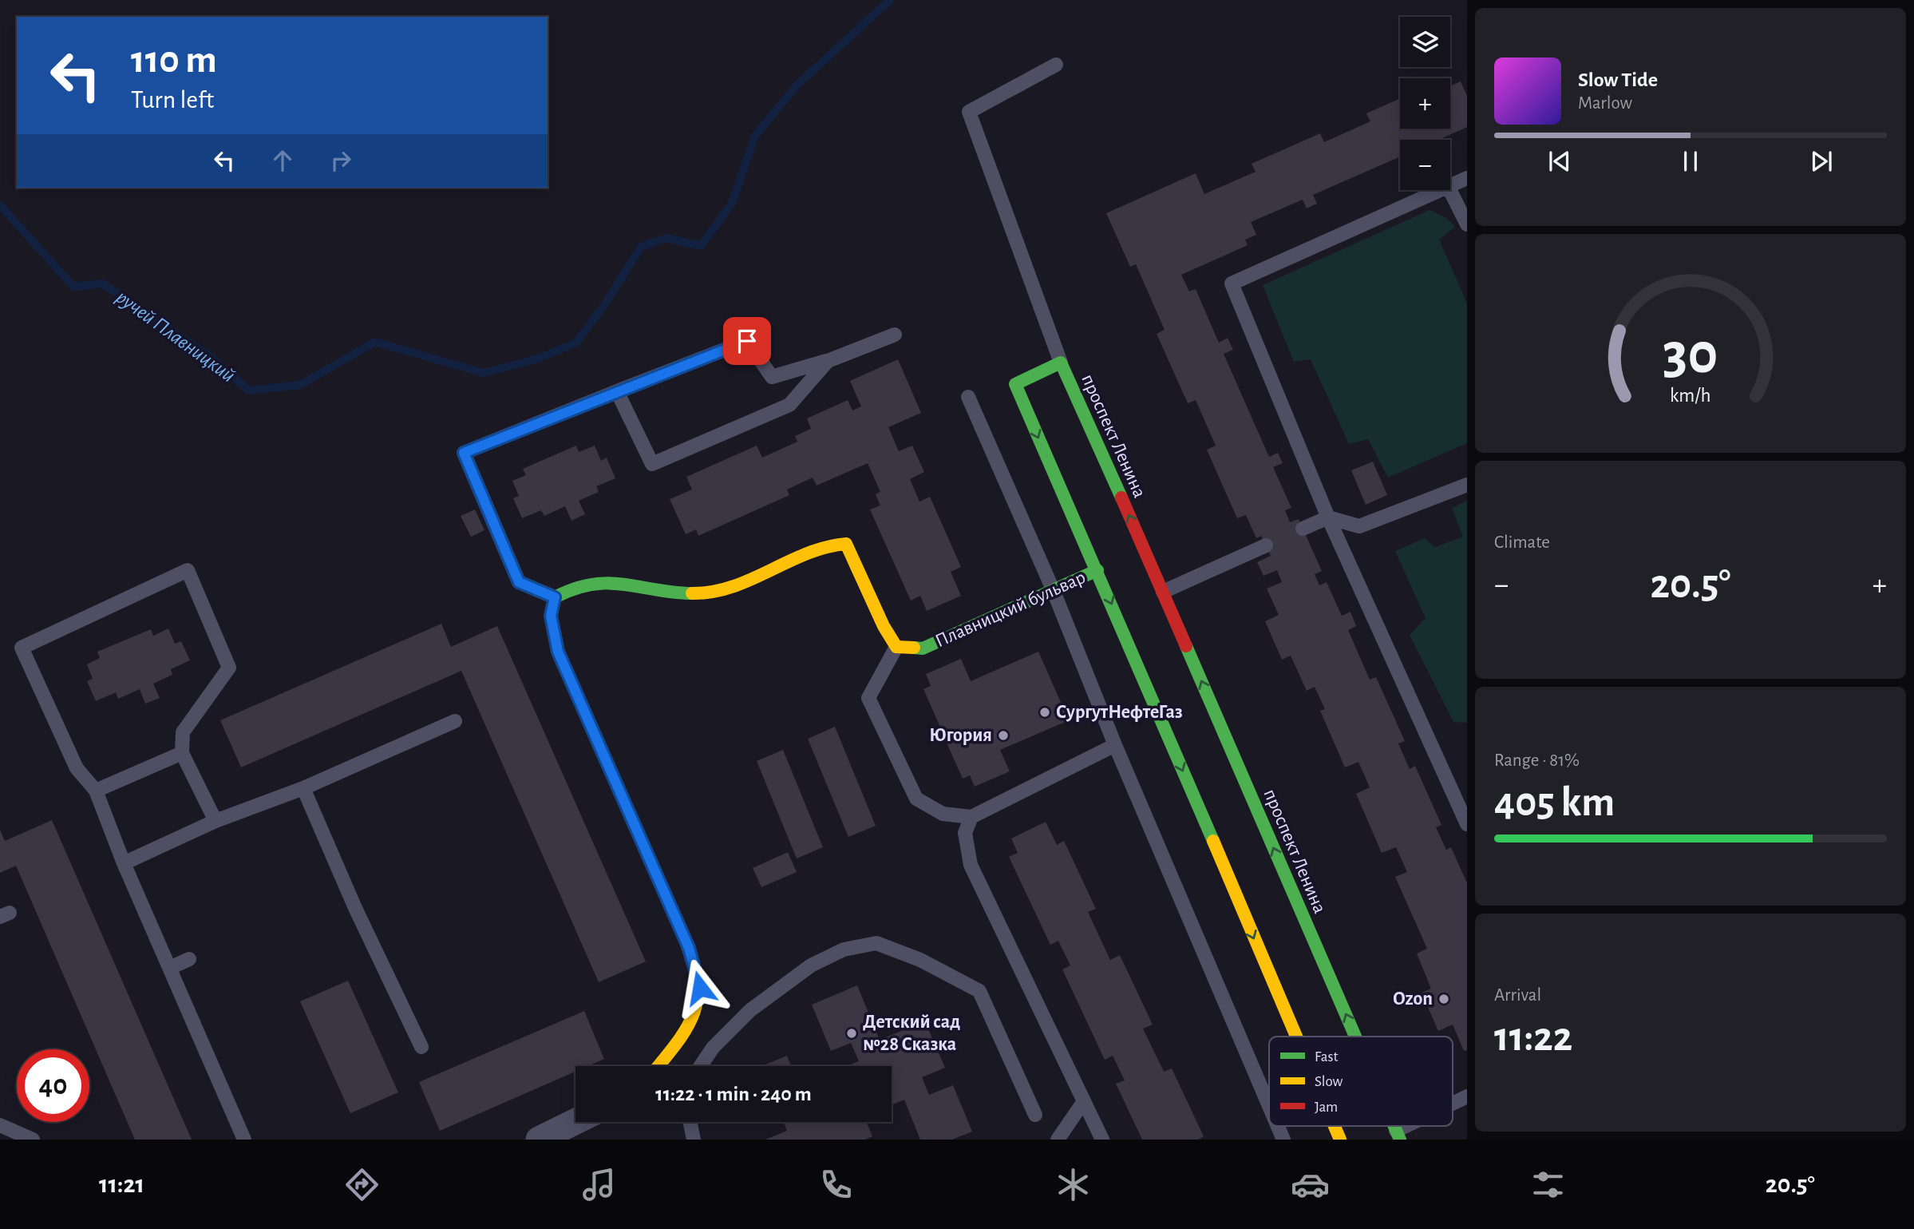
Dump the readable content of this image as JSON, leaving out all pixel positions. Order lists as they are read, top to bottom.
{
  "streets": {
    "street": ["проспект Ленина", "Плавницкий бульвар"]
  },
  "crossings": [
    ["проспект Ленина", "Плавницкий бульвар"]
  ],
  "water": ["ручей Плавницкий"],
  "places": [
    "СургутНефтеГаз",
    "Югория",
    "Ozon",
    "Детский сад №28 Сказка"
  ],
  "legend": ["Fast", "Slow", "Jam"],
  "page": {
    "map_buttons": ["+", "−"],
    "turn": ["110 m", "Turn left"],
    "song": ["Slow Tide", "Marlow"],
    "tile": [
      "Climate",
      ["Range · 81%", "405 km"],
      ["Arrival", "11:22"]
    ],
    "heat": ["−", "20.5°", "+"],
    "limit": "40",
    "trip": "11:22 · 1 min · 240 m",
    "tabs": ["11:21", "20.5°"],
    "gauge": ["30", "km/h"]
  }
}
